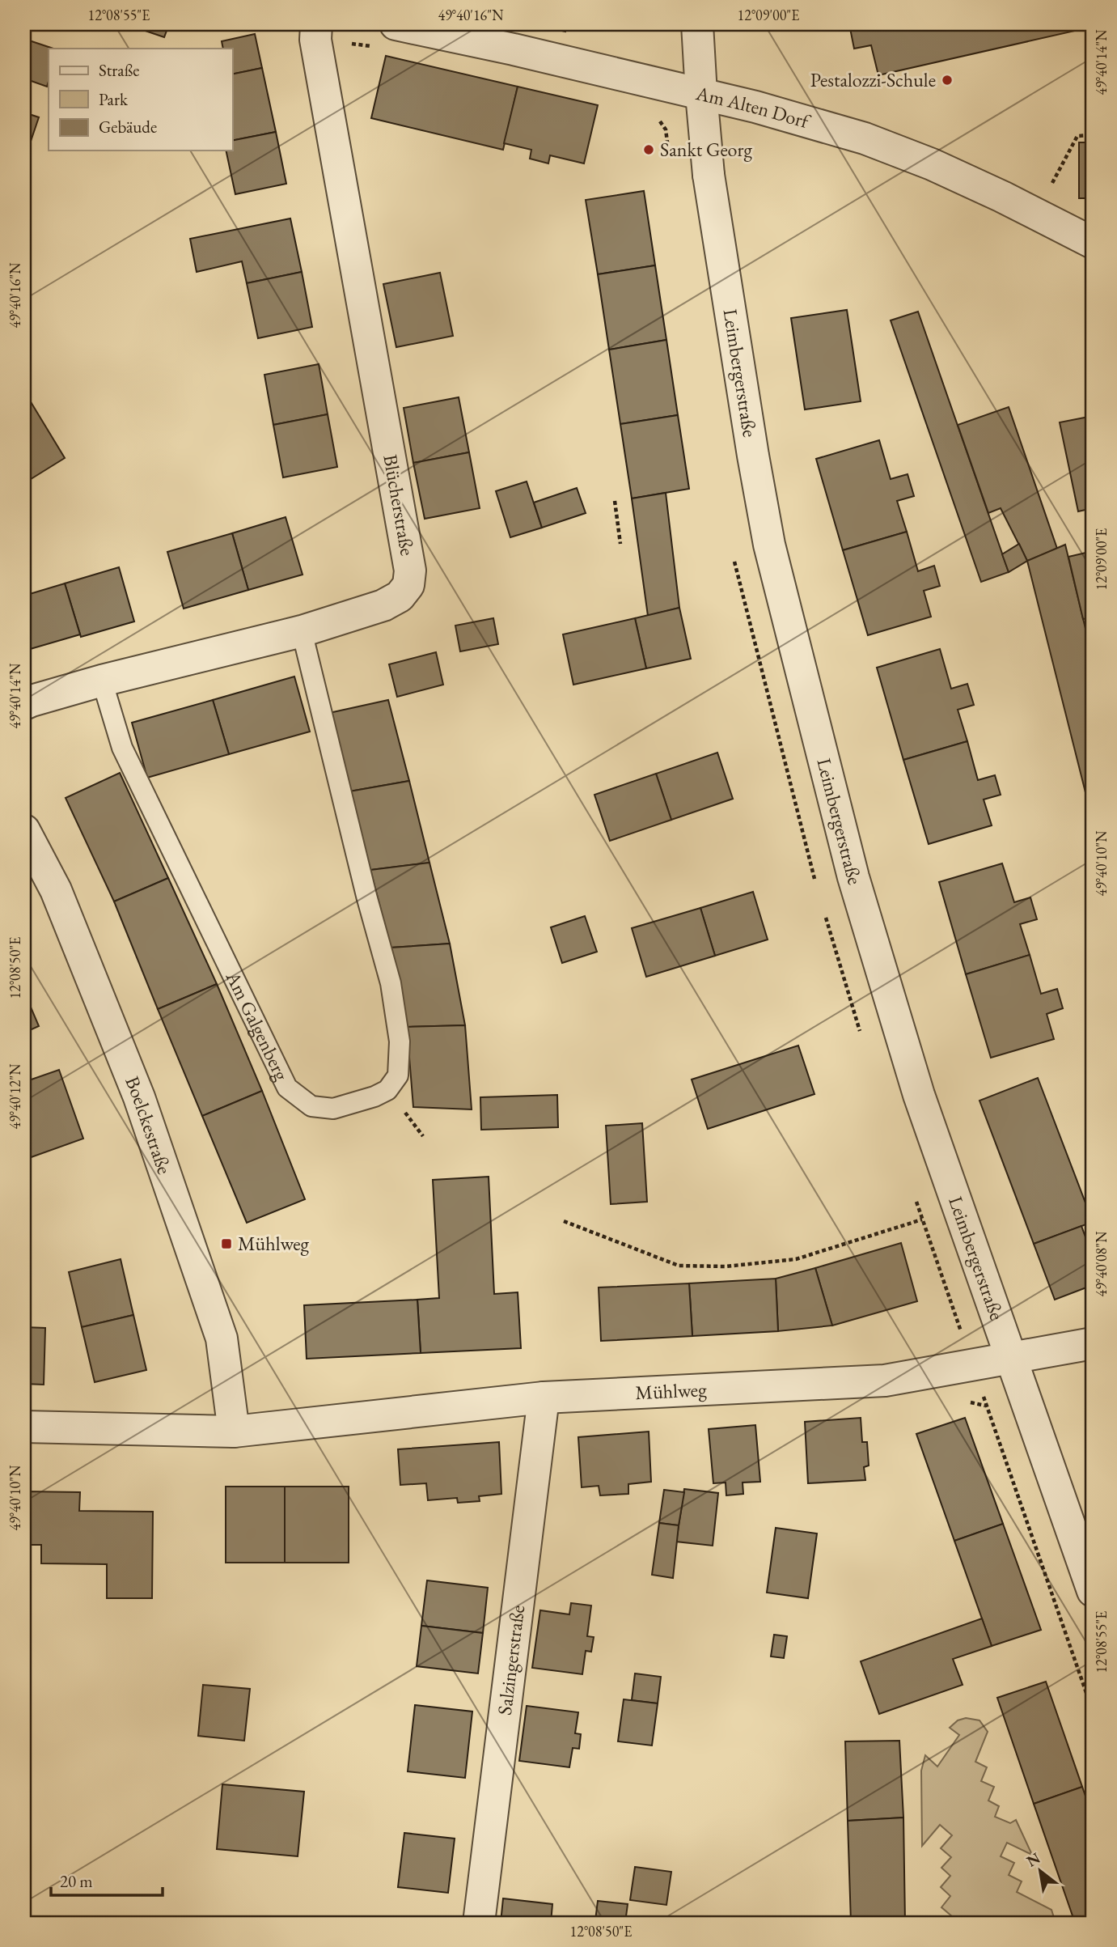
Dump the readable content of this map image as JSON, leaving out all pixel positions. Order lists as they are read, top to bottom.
{
  "streets": {
    "street": [
      "Am Alten Dorf",
      "Leimbergerstraße",
      "Blücherstraße",
      "Boelckestraße",
      "Mühlweg",
      "Salzingerstraße"
    ],
    "lane": ["Am Galgenberg"]
  },
  "crossings": [
    ["Am Alten Dorf", "Leimbergerstraße"],
    ["Leimbergerstraße", "Mühlweg"],
    ["Blücherstraße", "Am Galgenberg"],
    ["Boelckestraße", "Mühlweg"],
    ["Mühlweg", "Salzingerstraße"]
  ],
  "places": {
    "other": ["Pestalozzi-Schule", "Sankt Georg"],
    "transit": ["Mühlweg"]
  },
  "legend": ["Straße", "Park", "Gebäude"],
  "scale_bar": "20 m",
  "north": "top left",
  "coordinates": [
    "12°08'55\"E",
    "49°40'16\"N",
    "12°09'00\"E",
    "49°40'14\"N",
    "49°40'10\"N",
    "12°08'50\"E",
    "49°40'12\"N",
    "49°40'08\"N"
  ]
}
